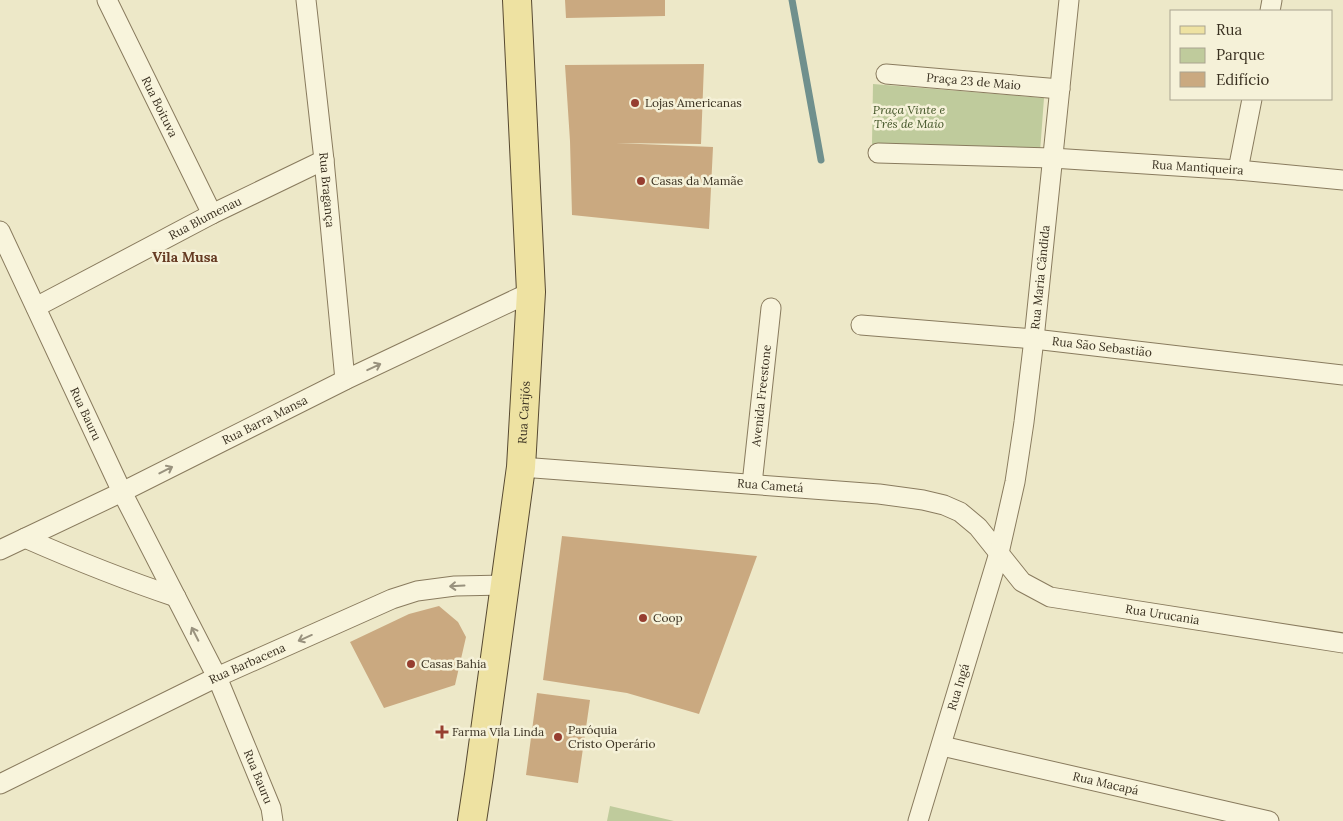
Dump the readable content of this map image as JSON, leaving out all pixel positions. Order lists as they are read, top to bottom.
{
  "streets": {
    "main road": ["Rua Carijós"],
    "street": [
      "Praça 23 de Maio",
      "Rua Boituva",
      "Rua Mantiqueira",
      "Rua Bragança",
      "Rua Blumenau",
      "Rua Maria Cândida",
      "Rua São Sebastião",
      "Avenida Freestone",
      "Rua Bauru",
      "Rua Barra Mansa",
      "Rua Cametá",
      "Rua Urucania",
      "Rua Barbacena",
      "Rua Ingá",
      "Rua Macapá"
    ]
  },
  "crossings": [
    ["Praça 23 de Maio", "Rua Maria Cândida"],
    ["Rua Boituva", "Rua Blumenau"],
    ["Rua Mantiqueira", "Rua Maria Cândida"],
    ["Rua Bragança", "Rua Blumenau"],
    ["Rua Bragança", "Rua Barra Mansa"],
    ["Rua Blumenau", "Rua Bauru"],
    ["Rua Maria Cândida", "Rua São Sebastião"],
    ["Rua Maria Cândida", "Rua Cametá"],
    ["Rua Maria Cândida", "Rua Urucania"],
    ["Rua Maria Cândida", "Rua Ingá"],
    ["Avenida Freestone", "Rua Cametá"],
    ["Rua Carijós", "Rua Barra Mansa"],
    ["Rua Carijós", "Rua Cametá"],
    ["Rua Carijós", "Rua Barbacena"],
    ["Rua Bauru", "Rua Barra Mansa"],
    ["Rua Bauru", "Rua Barbacena"],
    ["Rua Cametá", "Rua Urucania"],
    ["Rua Cametá", "Rua Ingá"],
    ["Rua Urucania", "Rua Ingá"],
    ["Rua Ingá", "Rua Macapá"]
  ],
  "one_way": ["Rua Barra Mansa", "Rua Barbacena"],
  "districts": ["Vila Musa"],
  "parks": ["Praça Vinte e Três de Maio"],
  "places": {
    "other": [
      "Lojas Americanas",
      "Casas da Mamãe",
      "Coop",
      "Casas Bahia",
      "Paróquia Cristo Operário"
    ],
    "health": ["Farma Vila Linda"]
  },
  "legend": ["Rua", "Parque", "Edifício"]
}
